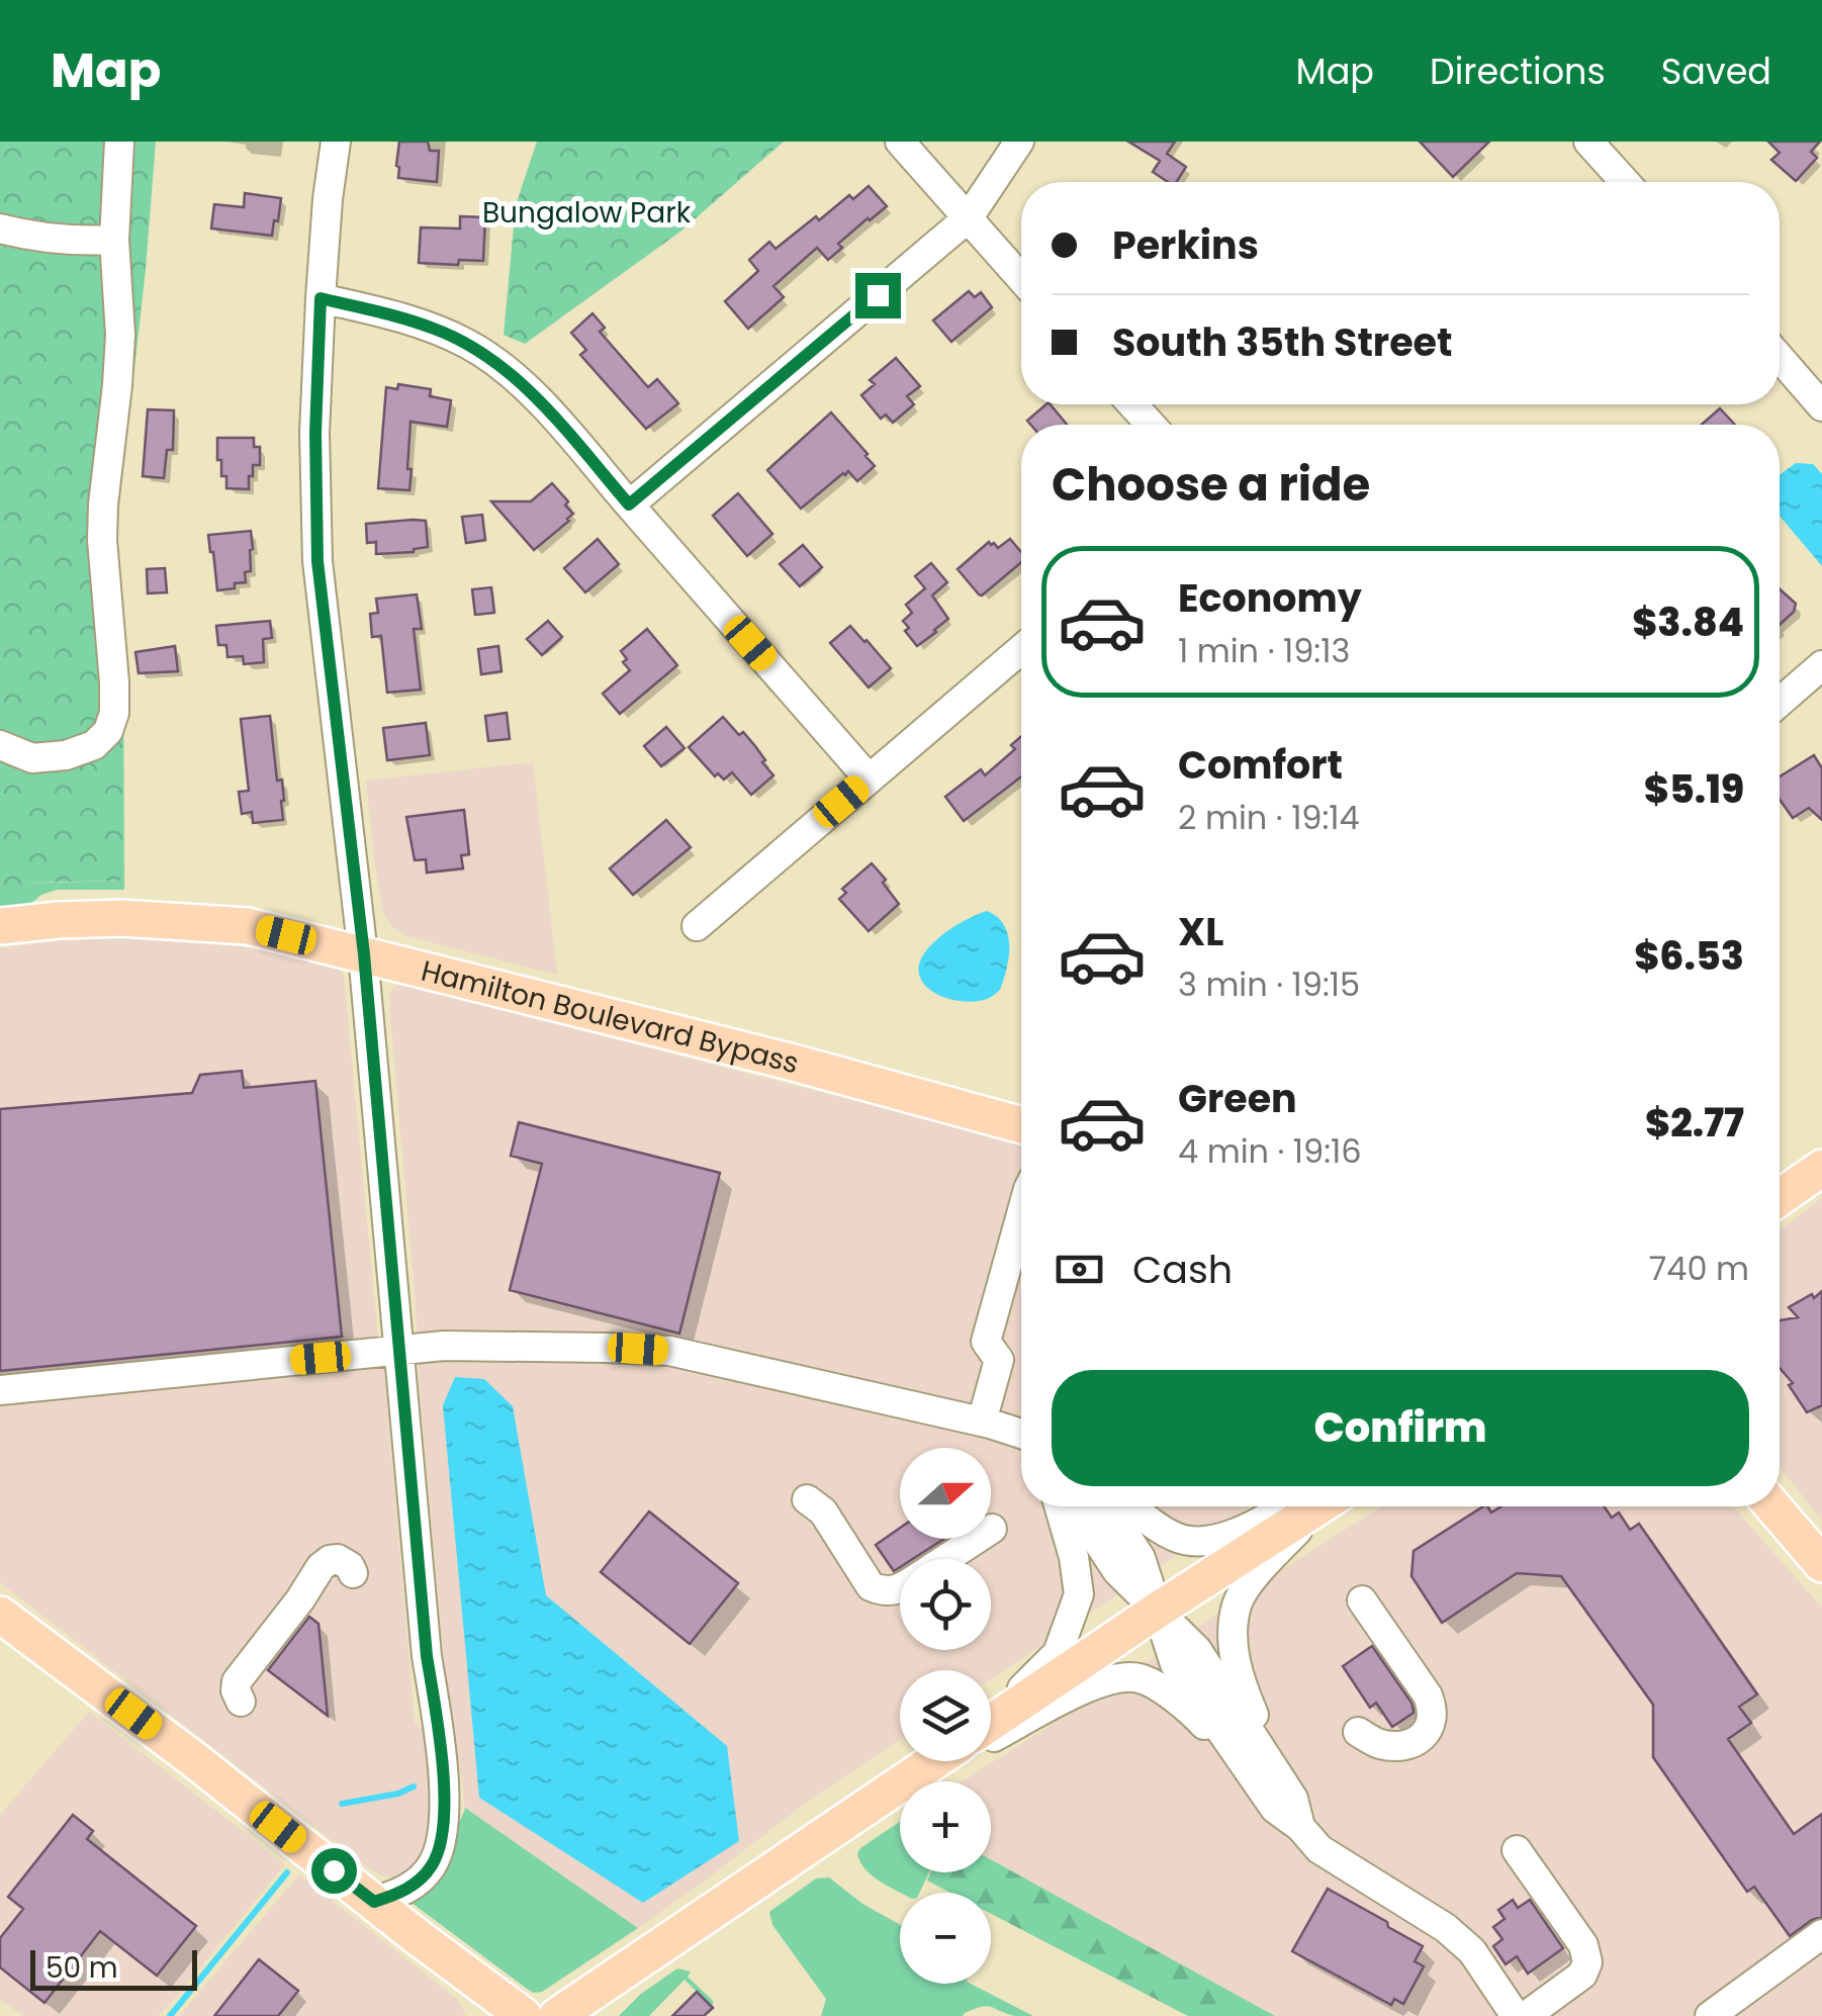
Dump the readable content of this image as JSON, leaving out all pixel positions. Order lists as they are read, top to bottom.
{
  "streets": {
    "main road": ["Hamilton Boulevard Bypass"]
  },
  "parks": ["Bungalow Park"],
  "scale_bar": "50 m",
  "north": "right",
  "page": {
    "header": "Map",
    "nav": ["Map", "Directions", "Saved"],
    "banner": ["Perkins", "South 35th Street"],
    "heading": "Choose a ride",
    "list": [
      {
        "name": "Economy",
        "note": "1 min · 19:13",
        "value": "$3.84"
      },
      {
        "name": "Comfort",
        "note": "2 min · 19:14",
        "value": "$5.19"
      },
      {
        "name": "XL",
        "note": "3 min · 19:15",
        "value": "$6.53"
      },
      {
        "name": "Green",
        "note": "4 min · 19:16",
        "value": "$2.77"
      }
    ],
    "pay": ["Cash", "740 m"],
    "buttons": "Confirm",
    "map_buttons": ["+", "−"],
    "scale": "50 m"
  }
}
